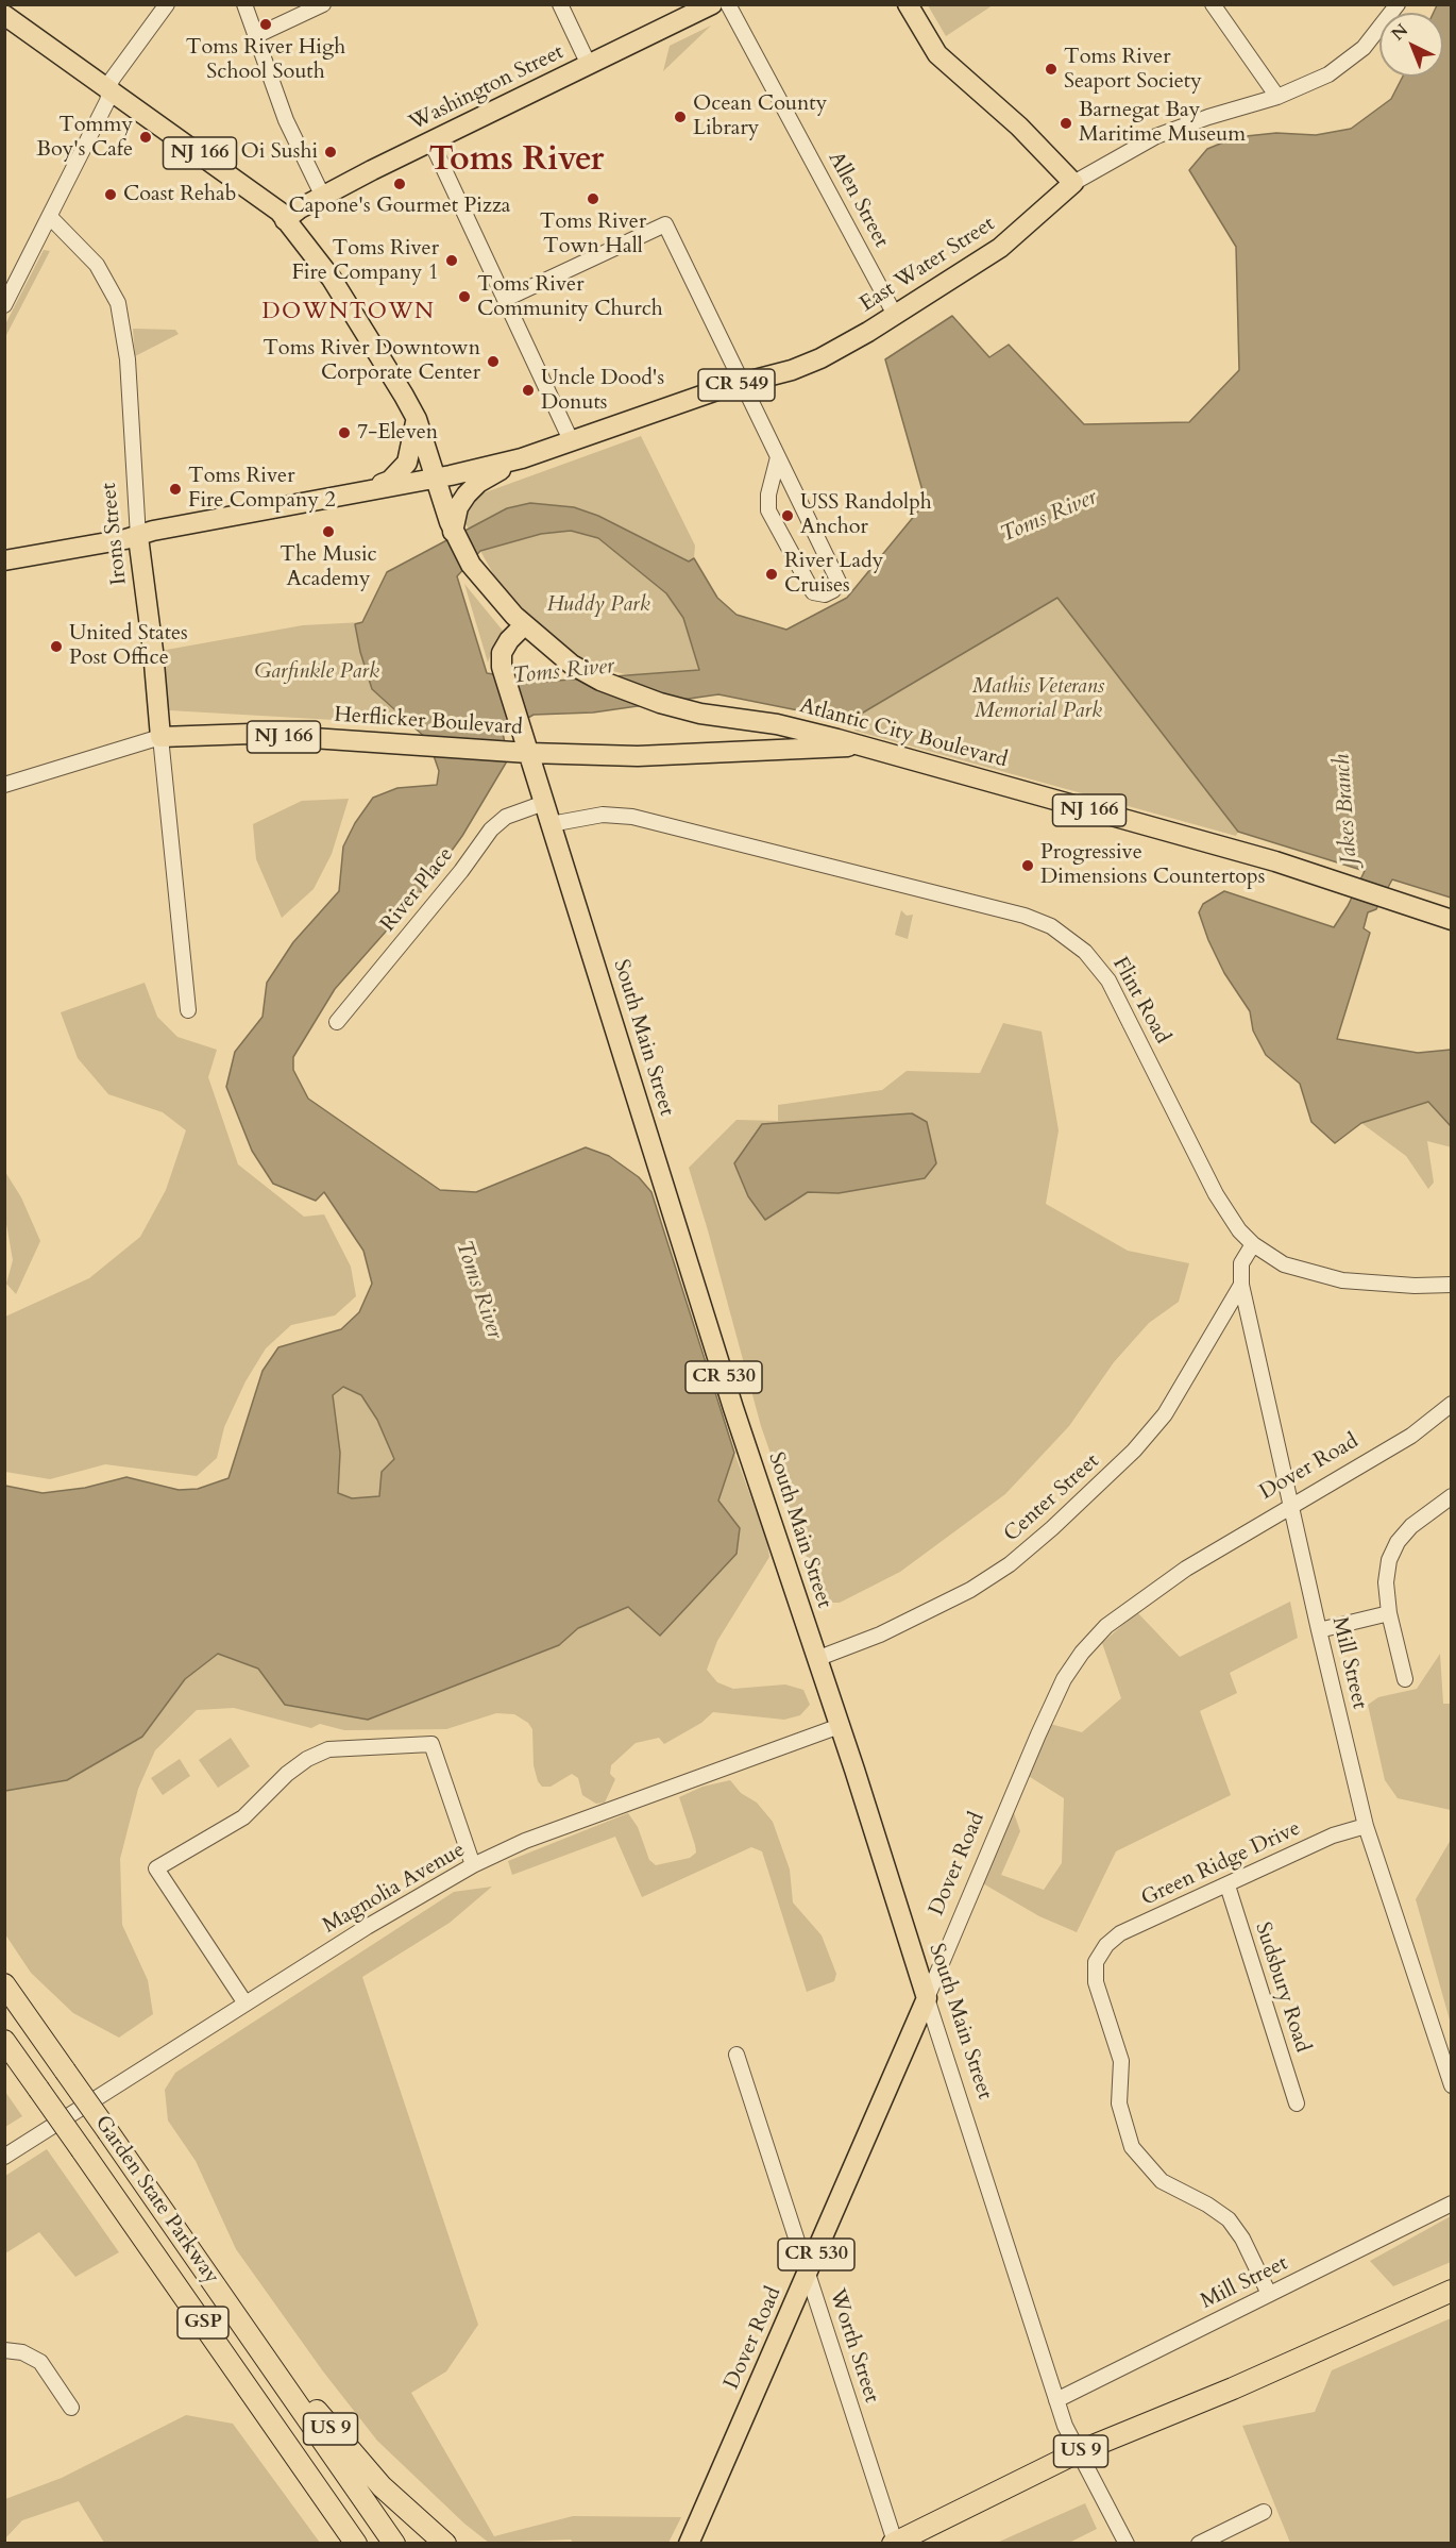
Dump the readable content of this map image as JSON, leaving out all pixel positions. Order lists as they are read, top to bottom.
{
  "streets": {
    "highway": ["Garden State Parkway", "GSP", "US 9"],
    "main road": [
      "Washington Street",
      "NJ 166",
      "East Water Street",
      "CR 549",
      "Irons Street",
      "Herflicker Boulevard",
      "Atlantic City Boulevard",
      "South Main Street",
      "CR 530",
      "Dover Road"
    ],
    "street": [
      "Allen Street",
      "River Place",
      "Flint Road",
      "Center Street",
      "Mill Street",
      "Green Ridge Drive",
      "Magnolia Avenue",
      "Sudsbury Road",
      "Worth Street"
    ]
  },
  "crossings": [
    ["Washington Street", "NJ 166"],
    ["NJ 166", "East Water Street"],
    ["NJ 166", "Atlantic City Boulevard"],
    ["Allen Street", "East Water Street"],
    ["East Water Street", "Atlantic City Boulevard"],
    ["Irons Street", "Herflicker Boulevard"],
    ["Herflicker Boulevard", "Atlantic City Boulevard"],
    ["Herflicker Boulevard", "South Main Street"],
    ["Atlantic City Boulevard", "South Main Street"],
    ["River Place", "South Main Street"],
    ["Flint Road", "South Main Street"],
    ["Flint Road", "Mill Street"],
    ["South Main Street", "Dover Road"],
    ["South Main Street", "Center Street"],
    ["South Main Street", "Mill Street"],
    ["South Main Street", "Magnolia Avenue"],
    ["South Main Street", "US 9"],
    ["Dover Road", "Mill Street"],
    ["Dover Road", "Worth Street"],
    ["Center Street", "Mill Street"],
    ["Mill Street", "Green Ridge Drive"],
    ["Green Ridge Drive", "Sudsbury Road"],
    ["Garden State Parkway", "US 9"],
    ["Worth Street", "US 9"]
  ],
  "districts": ["Toms River", "DOWNTOWN"],
  "water": ["Toms River", "Jakes Branch"],
  "parks": ["Huddy Park", "Garfinkle Park", "Mathis Veterans Memorial Park"],
  "places": [
    "Toms River High School South",
    "Toms River Seaport Society",
    "Ocean County Library",
    "Barnegat Bay Maritime Museum",
    "Tommy Boy's Cafe",
    "Oi Sushi",
    "Capone's Gourmet Pizza",
    "Coast Rehab",
    "Toms River Town Hall",
    "Toms River Fire Company 1",
    "Toms River Community Church",
    "Toms River Downtown Corporate Center",
    "Uncle Dood's Donuts",
    "7-Eleven",
    "Toms River Fire Company 2",
    "USS Randolph Anchor",
    "The Music Academy",
    "River Lady Cruises",
    "United States Post Office",
    "Progressive Dimensions Countertops"
  ],
  "north": "top left"
}
